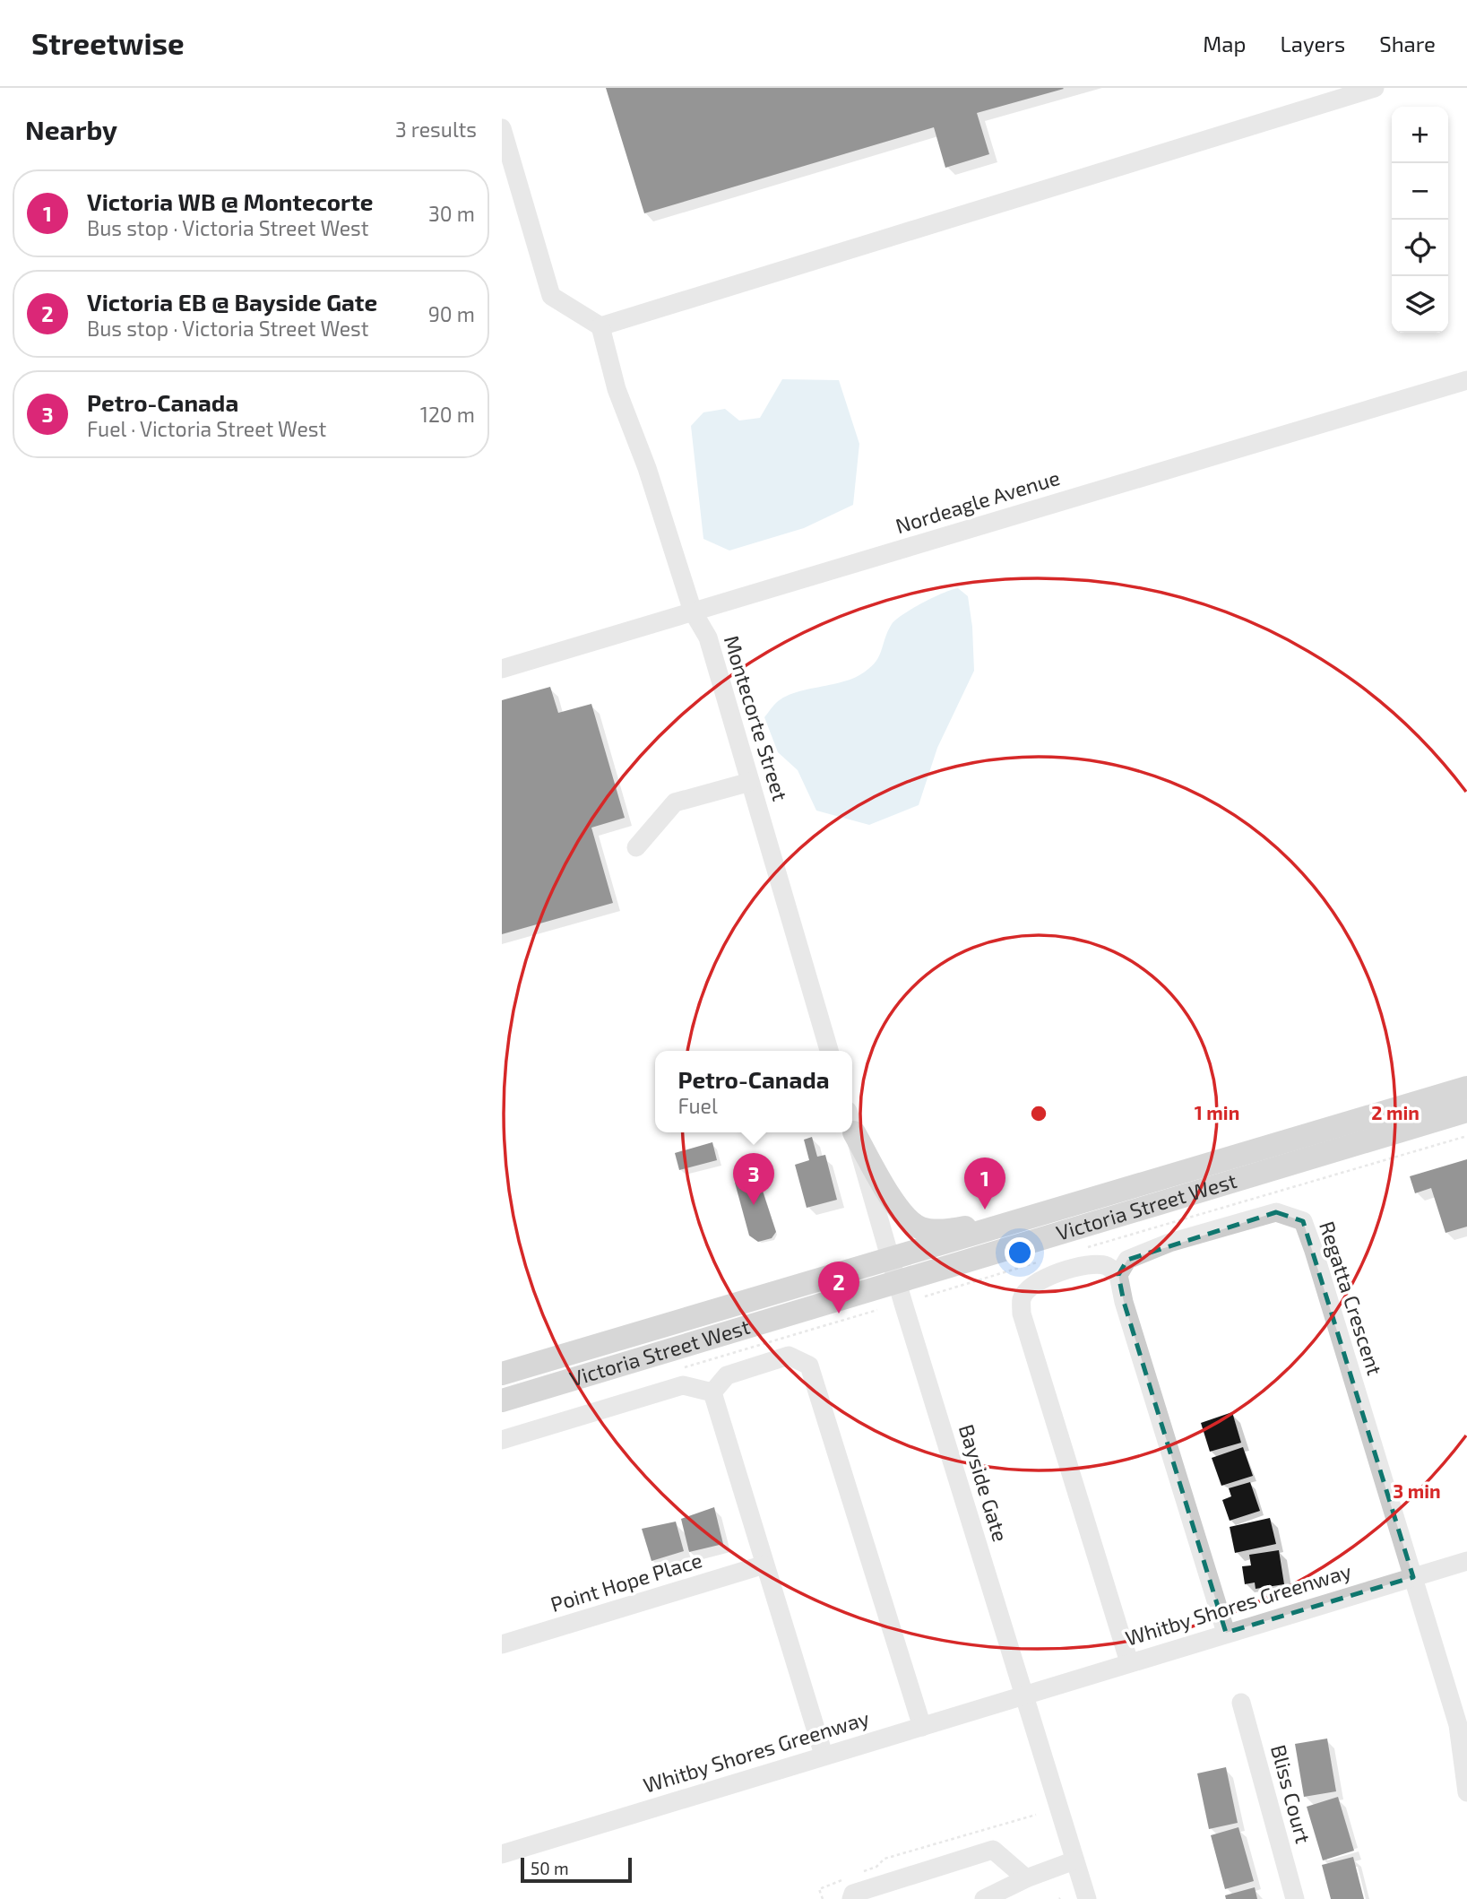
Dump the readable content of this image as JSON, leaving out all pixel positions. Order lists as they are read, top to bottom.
{
  "streets": {
    "main road": ["Victoria Street West"],
    "street": [
      "Nordeagle Avenue",
      "Montecorte Street",
      "Regatta Crescent",
      "Bayside Gate",
      "Point Hope Place",
      "Whitby Shores Greenway",
      "Bliss Court"
    ]
  },
  "crossings": [
    ["Nordeagle Avenue", "Montecorte Street"],
    ["Victoria Street West", "Bayside Gate"],
    ["Regatta Crescent", "Whitby Shores Greenway"],
    ["Bayside Gate", "Whitby Shores Greenway"]
  ],
  "scale_bar": "50 m",
  "page": {
    "header": "Streetwise",
    "nav": ["Map", "Layers", "Share"],
    "heading": ["Nearby", "3 results"],
    "map_buttons": ["+", "−"],
    "list": [
      {
        "mark": "1",
        "name": "Victoria WB @ Montecorte",
        "note": "Bus stop · Victoria Street West",
        "value": "30 m"
      },
      {
        "mark": "2",
        "name": "Victoria EB @ Bayside Gate",
        "note": "Bus stop · Victoria Street West",
        "value": "90 m"
      },
      {
        "mark": "3",
        "name": "Petro-Canada",
        "note": "Fuel · Victoria Street West",
        "value": "120 m"
      }
    ],
    "popup": ["Petro-Canada", "Fuel"],
    "pins": ["3", "1", "2"],
    "scale": "50 m"
  },
  "rings": ["1 min", "2 min", "3 min"]
}
